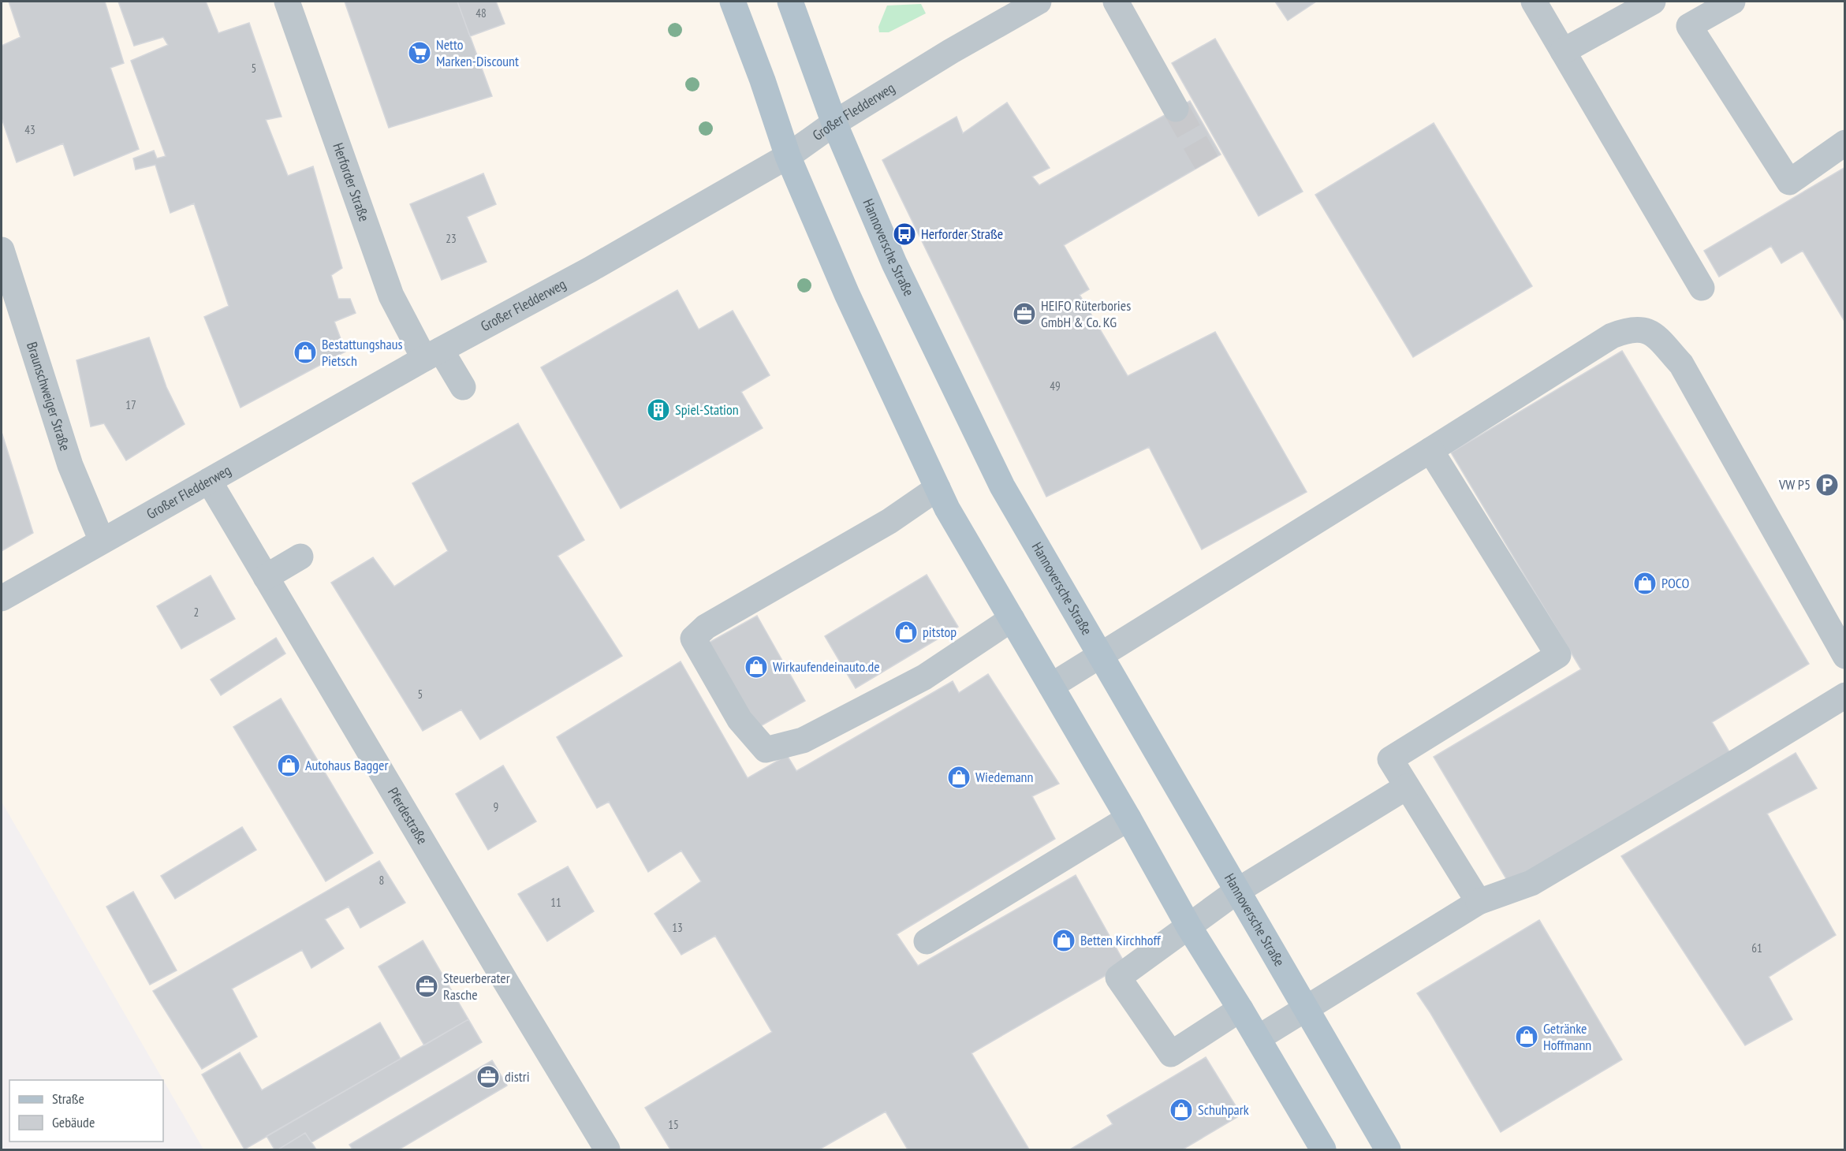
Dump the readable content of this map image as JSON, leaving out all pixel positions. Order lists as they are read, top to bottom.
{
  "streets": {
    "main road": ["Hannoversche Straße"],
    "street": [
      "Großer Fledderweg",
      "Herforder Straße",
      "Braunschweiger Straße",
      "Pferdestraße"
    ]
  },
  "crossings": [
    ["Großer Fledderweg", "Herforder Straße"],
    ["Großer Fledderweg", "Hannoversche Straße"],
    ["Großer Fledderweg", "Braunschweiger Straße"],
    ["Großer Fledderweg", "Pferdestraße"]
  ],
  "places": {
    "supermarket": ["Netto Marken-Discount"],
    "bus stop": ["Herforder Straße"],
    "office": ["HEIFO Rüterbories GmbH & Co. KG", "Steuerberater Rasche", "distri"],
    "shop": [
      "Bestattungshaus Pietsch",
      "POCO",
      "pitstop",
      "Wirkaufendeinauto.de",
      "Autohaus Bagger",
      "Wiedemann",
      "Betten Kirchhoff",
      "Getränke Hoffmann",
      "Schuhpark"
    ],
    "building": ["Spiel-Station"],
    "parking": ["VW P5"]
  },
  "house_numbers": [
    "48",
    "5",
    "43",
    "23",
    "49",
    "17",
    "2",
    "5",
    "9",
    "8",
    "11",
    "13",
    "61",
    "15"
  ],
  "legend": ["Straße", "Gebäude"]
}
